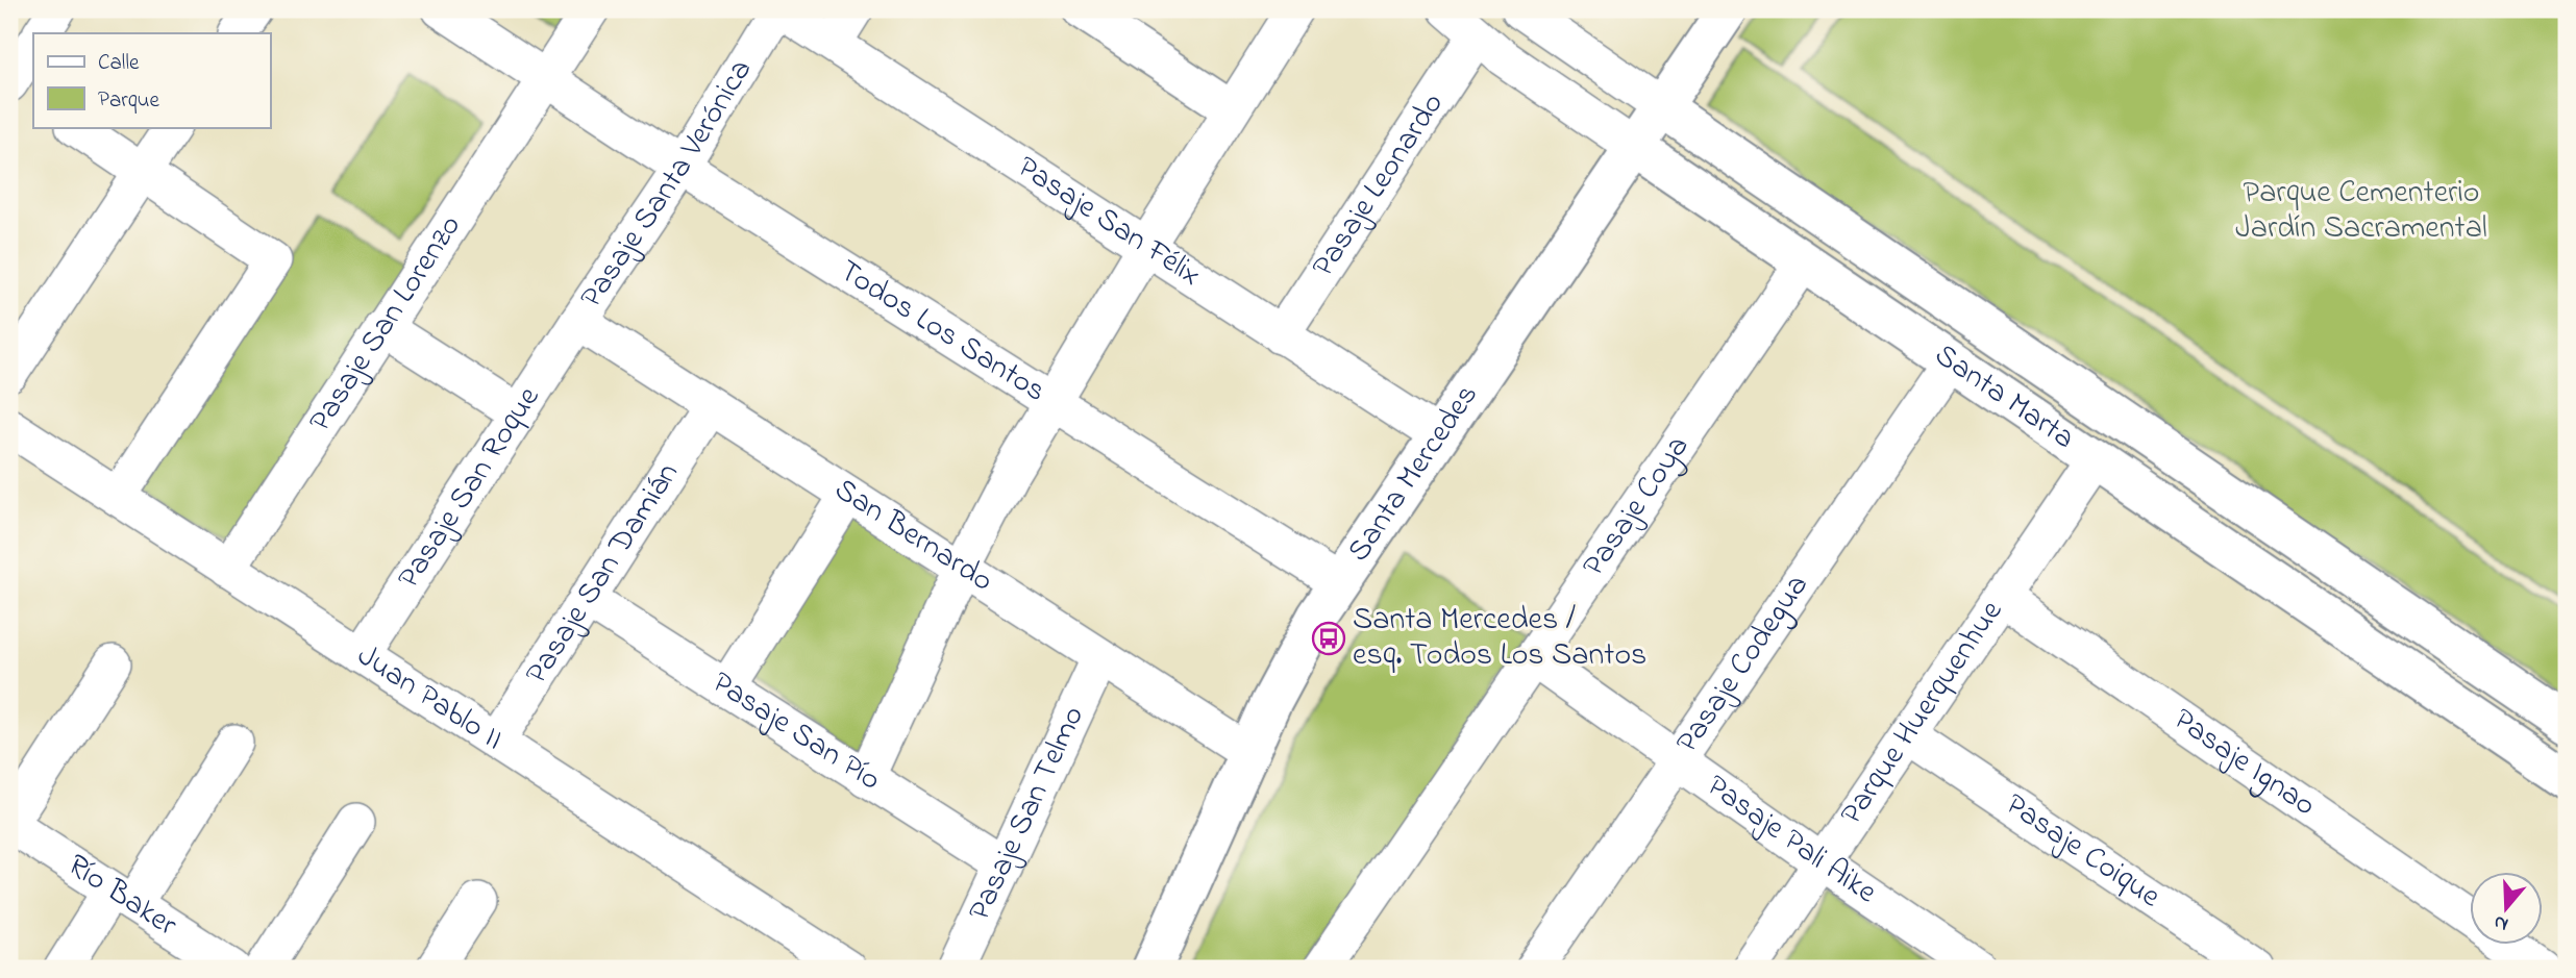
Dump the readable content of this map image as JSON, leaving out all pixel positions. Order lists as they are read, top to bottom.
{
  "streets": {
    "street": [
      "Pasaje Santa Verónica",
      "Pasaje Leonardo",
      "Pasaje San Félix",
      "Pasaje San Lorenzo",
      "Todos Los Santos",
      "Santa Marta",
      "Santa Mercedes",
      "Pasaje San Roque",
      "Pasaje Coya",
      "San Bernardo",
      "Pasaje San Damián",
      "Pasaje Codegua",
      "Juan Pablo II",
      "Parque Huerquenhue",
      "Pasaje San Pío",
      "Pasaje Ignao",
      "Pasaje San Telmo",
      "Pasaje Pali Aike",
      "Pasaje Coique",
      "Río Baker"
    ]
  },
  "crossings": [
    ["Pasaje Santa Verónica", "Pasaje San Félix"],
    ["Pasaje Santa Verónica", "Todos Los Santos"],
    ["Pasaje Santa Verónica", "Pasaje San Roque"],
    ["Pasaje Santa Verónica", "San Bernardo"],
    ["Pasaje Leonardo", "Pasaje San Félix"],
    ["Pasaje Leonardo", "Santa Marta"],
    ["Pasaje San Félix", "Santa Mercedes"],
    ["Pasaje San Lorenzo", "Todos Los Santos"],
    ["Pasaje San Lorenzo", "Juan Pablo II"],
    ["Todos Los Santos", "Santa Mercedes"],
    ["Santa Marta", "Santa Mercedes"],
    ["Santa Marta", "Pasaje Coya"],
    ["Santa Marta", "Pasaje Codegua"],
    ["Santa Marta", "Parque Huerquenhue"],
    ["Santa Mercedes", "San Bernardo"],
    ["Pasaje San Roque", "San Bernardo"],
    ["Pasaje San Roque", "Juan Pablo II"],
    ["Pasaje Coya", "Pasaje Pali Aike"],
    ["San Bernardo", "Pasaje San Damián"],
    ["San Bernardo", "Pasaje San Telmo"],
    ["Pasaje San Damián", "Juan Pablo II"],
    ["Pasaje San Damián", "Pasaje San Pío"],
    ["Pasaje Codegua", "Pasaje Pali Aike"],
    ["Parque Huerquenhue", "Pasaje Ignao"],
    ["Parque Huerquenhue", "Pasaje Pali Aike"],
    ["Parque Huerquenhue", "Pasaje Coique"],
    ["Pasaje San Pío", "Pasaje San Telmo"]
  ],
  "parks": ["Parque Cementerio Jardín Sacramental"],
  "places": {
    "bus stop": ["Santa Mercedes / esq. Todos Los Santos"]
  },
  "legend": ["Calle", "Parque"],
  "north": "bottom"
}
